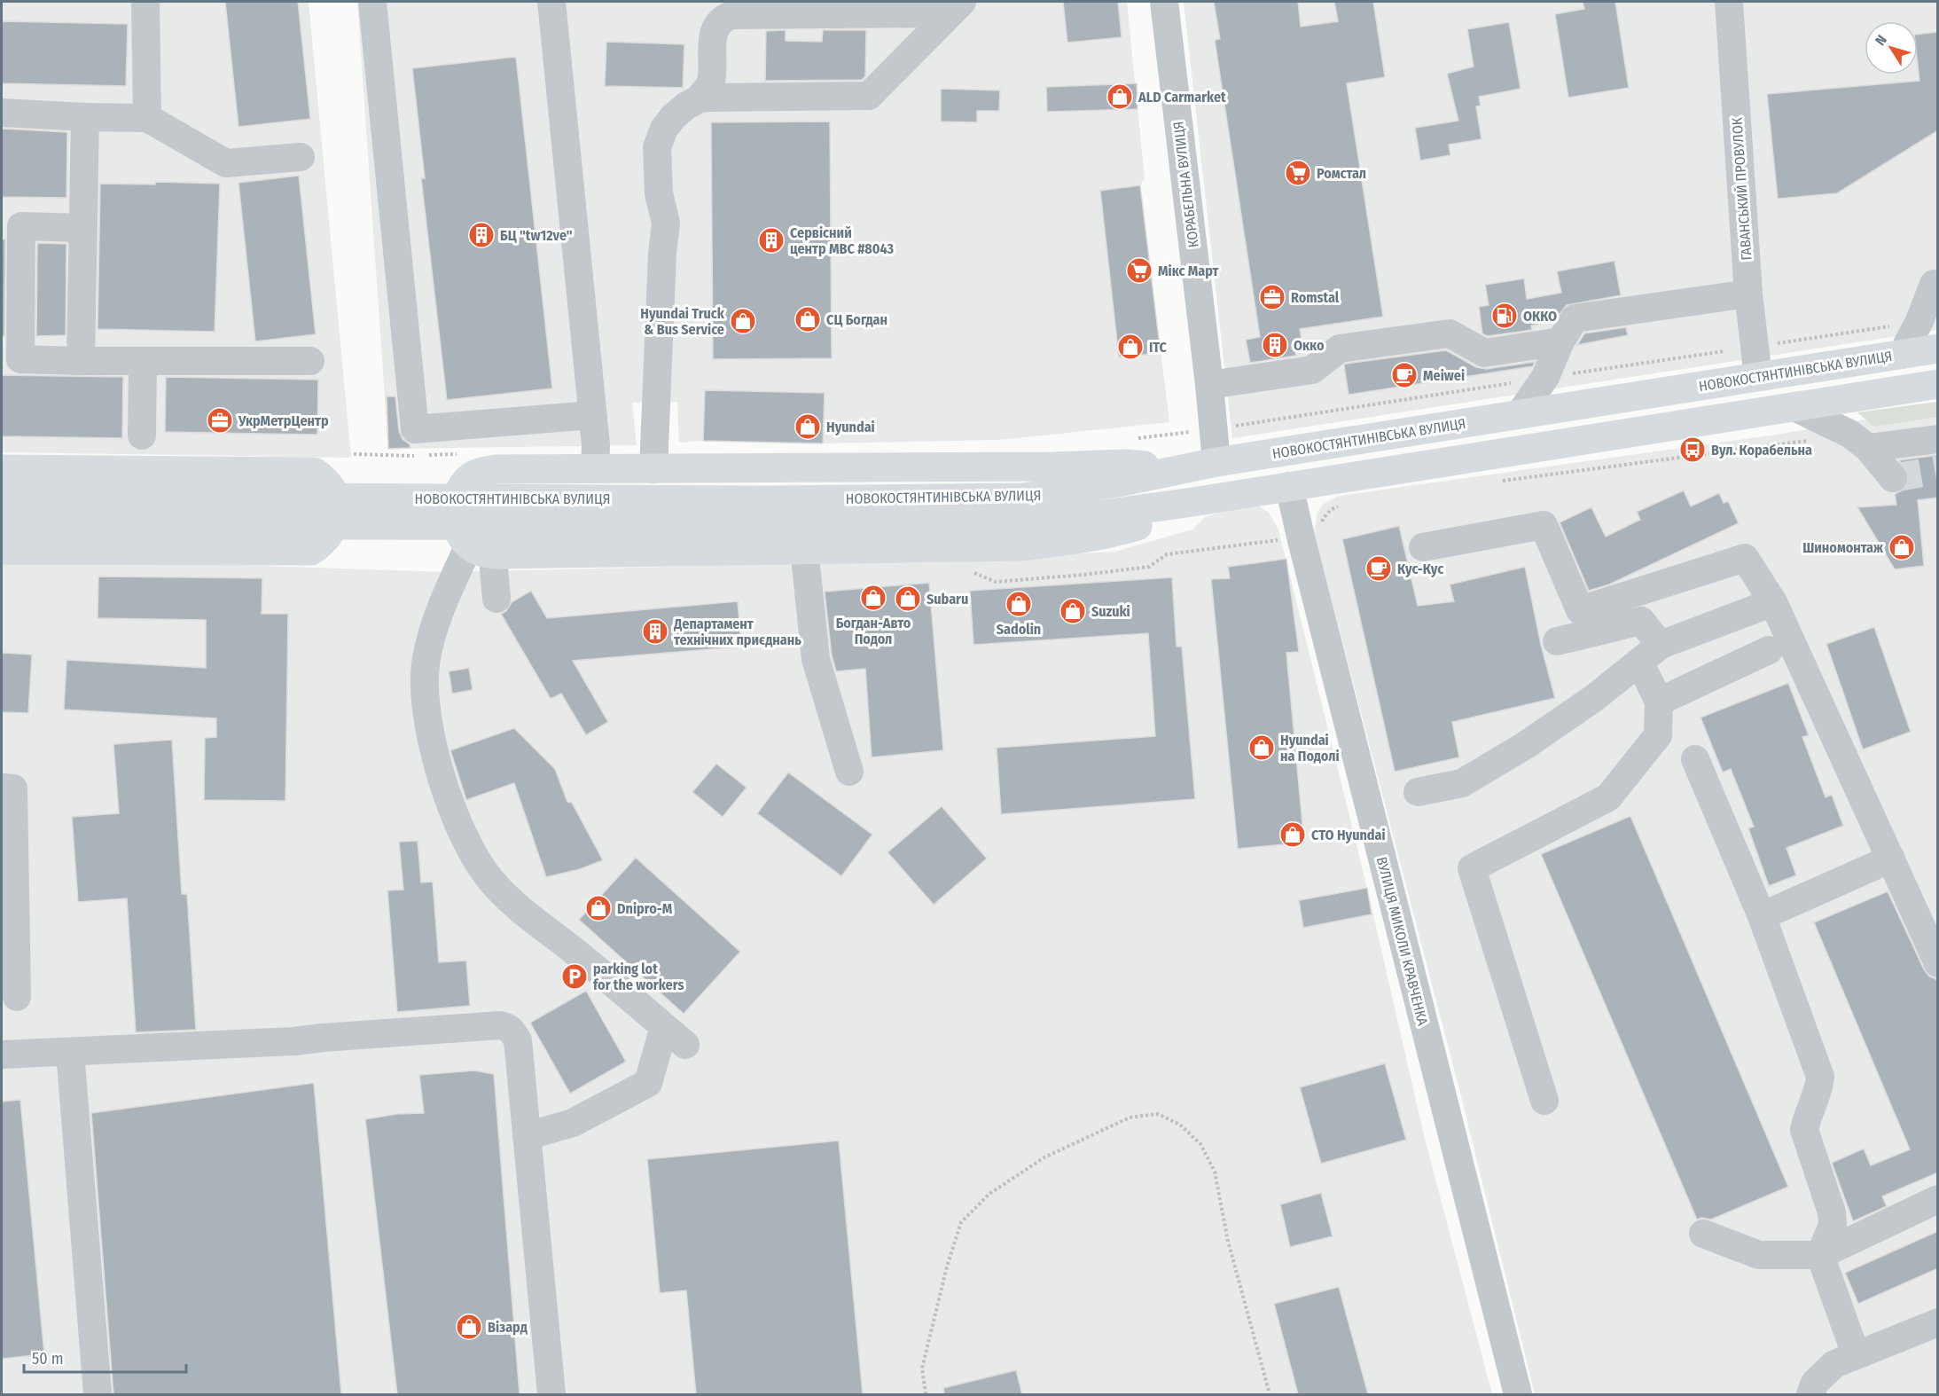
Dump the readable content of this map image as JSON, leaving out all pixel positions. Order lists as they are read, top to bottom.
{
  "streets": {
    "main road": ["НОВОКОСТЯНТИНІВСЬКА ВУЛИЦЯ"],
    "street": ["КОРАБЕЛЬНА ВУЛИЦЯ", "ГАВАНСЬКИЙ ПРОВУЛОК", "ВУЛИЦЯ МИКОЛИ КРАВЧЕНКА"]
  },
  "crossings": [
    ["КОРАБЕЛЬНА ВУЛИЦЯ", "НОВОКОСТЯНТИНІВСЬКА ВУЛИЦЯ"],
    ["ГАВАНСЬКИЙ ПРОВУЛОК", "НОВОКОСТЯНТИНІВСЬКА ВУЛИЦЯ"],
    ["НОВОКОСТЯНТИНІВСЬКА ВУЛИЦЯ", "ВУЛИЦЯ МИКОЛИ КРАВЧЕНКА"]
  ],
  "places": {
    "shop": [
      "ALD Carmarket",
      "СЦ Богдан",
      "Hyundai Truck & Bus Service",
      "ITC",
      "Hyundai",
      "Шиномонтаж",
      "Богдан-Авто Подол",
      "Subaru",
      "Sadolin",
      "Suzuki",
      "Hyundai на Подолі",
      "СТО Hyundai",
      "Dnipro-M",
      "Візард"
    ],
    "supermarket": ["Ромстал", "Мікс Март"],
    "building": [
      "БЦ \"tw12ve\"",
      "Сервісний центр МВС #8043",
      "Окко",
      "Департамент технічних приєднань"
    ],
    "office": ["Romstal", "УкрМетрЦентр"],
    "fuel station": ["ОККО"],
    "cafe": ["Meiwei", "Кус-Кус"],
    "bus stop": ["Вул. Корабельна"],
    "parking": ["parking lot for the workers"]
  },
  "scale_bar": "50 m",
  "north": "top left"
}
